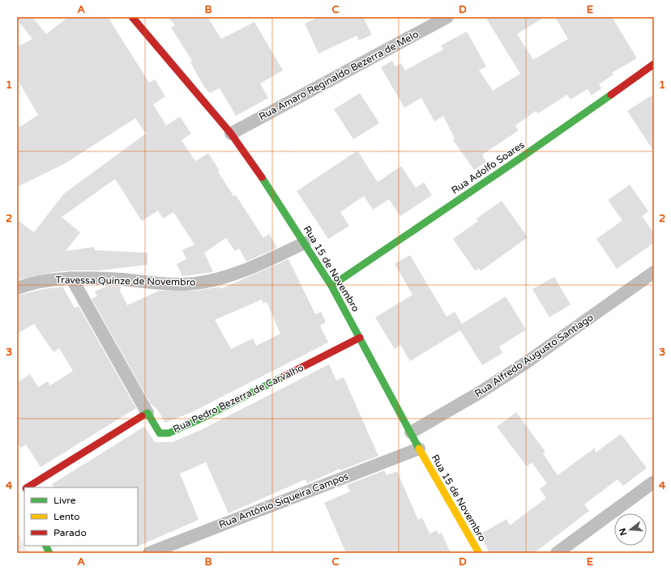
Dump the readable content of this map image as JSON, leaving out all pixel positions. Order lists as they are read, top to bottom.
{
  "streets": {
    "street": [
      "Rua Amaro Reginaldo Bezerra de Melo",
      "Rua Adolfo Soares",
      "Rua 15 de Novembro",
      "Travessa Quinze de Novembro",
      "Rua Alfredo Augusto Santiago",
      "Rua Pedro Bezerra de Carvalho",
      "Rua Antônio Siqueira Campos"
    ]
  },
  "crossings": [
    ["Rua Amaro Reginaldo Bezerra de Melo", "Rua 15 de Novembro"],
    ["Rua Adolfo Soares", "Rua 15 de Novembro"],
    ["Rua 15 de Novembro", "Travessa Quinze de Novembro"],
    ["Rua 15 de Novembro", "Rua Alfredo Augusto Santiago"],
    ["Rua 15 de Novembro", "Rua Pedro Bezerra de Carvalho"],
    ["Rua 15 de Novembro", "Rua Antônio Siqueira Campos"]
  ],
  "legend": ["Livre", "Lento", "Parado"],
  "north": "left",
  "grid": {
    "columns": [
      "A",
      "B",
      "C",
      "D",
      "E"
    ],
    "rows": [
      "1",
      "2",
      "3",
      "4"
    ]
  }
}
